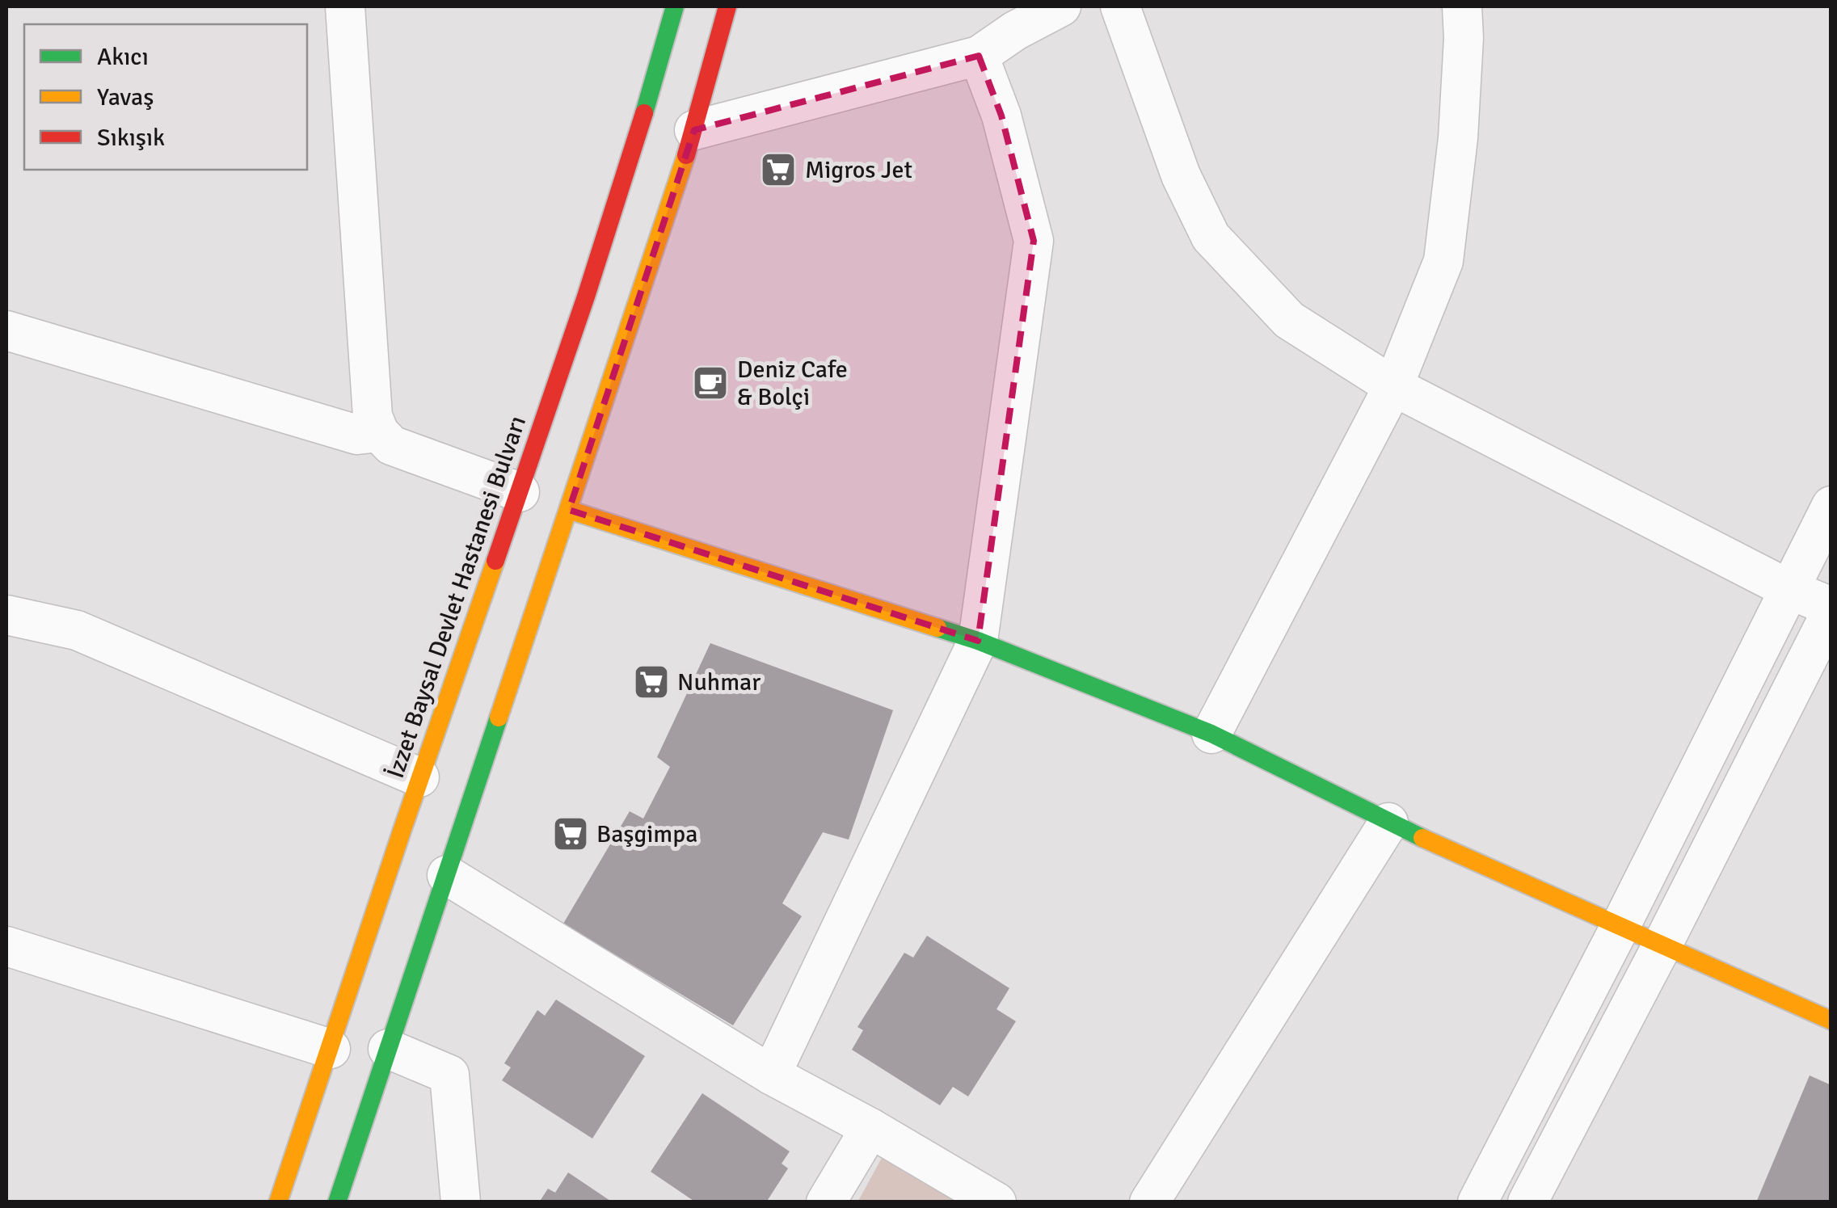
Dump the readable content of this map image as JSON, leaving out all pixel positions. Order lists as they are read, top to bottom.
{
  "streets": {
    "main road": ["İzzet Baysal Devlet Hastanesi Bulvarı"]
  },
  "places": {
    "supermarket": ["Migros Jet", "Nuhmar", "Başgimpa"],
    "cafe": ["Deniz Cafe & Bolçi"]
  },
  "legend": ["Akıcı", "Yavaş", "Sıkışık"]
}
